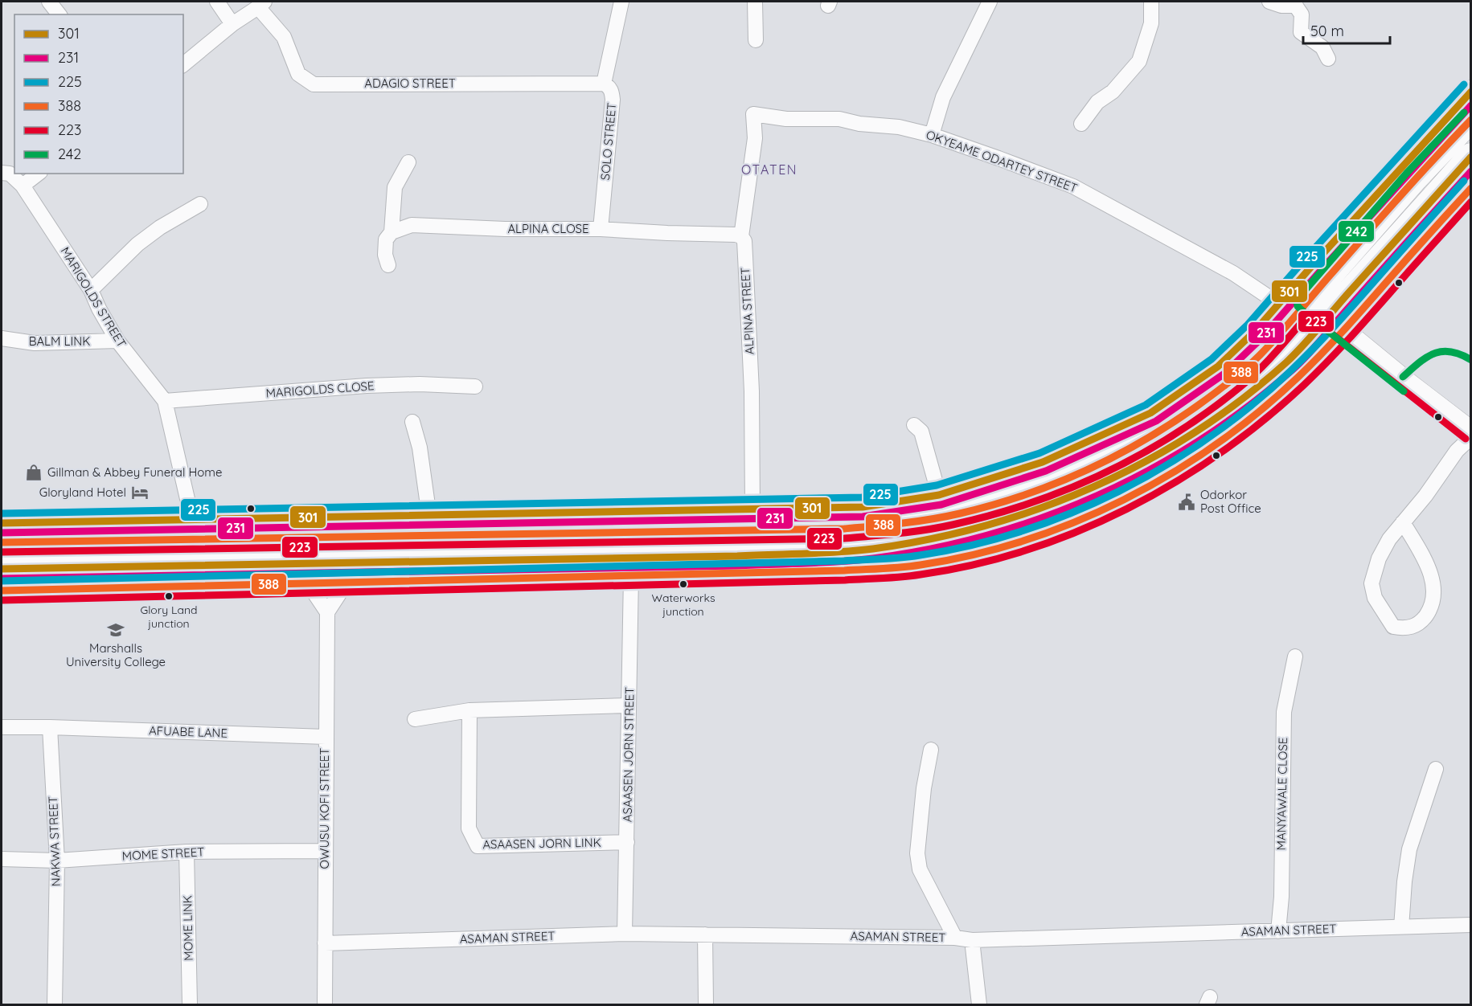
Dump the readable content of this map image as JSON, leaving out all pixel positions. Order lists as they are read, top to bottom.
{
  "streets": {
    "street": [
      "ADAGIO STREET",
      "SOLO STREET",
      "OKYEAME ODARTEY STREET",
      "ALPINA CLOSE",
      "MARIGOLDS STREET",
      "ALPINA STREET",
      "BALM LINK",
      "MARIGOLDS CLOSE",
      "AFUABE LANE",
      "ASAASEN JORN STREET",
      "MANYAWALE CLOSE",
      "OWUSU KOFI STREET",
      "NAKWA STREET",
      "ASAASEN JORN LINK",
      "MOME STREET",
      "MOME LINK",
      "ASAMAN STREET"
    ]
  },
  "crossings": [
    ["ADAGIO STREET", "SOLO STREET"],
    ["SOLO STREET", "ALPINA CLOSE"],
    ["OKYEAME ODARTEY STREET", "ALPINA STREET"],
    ["ALPINA CLOSE", "ALPINA STREET"],
    ["MARIGOLDS STREET", "BALM LINK"],
    ["MARIGOLDS STREET", "MARIGOLDS CLOSE"],
    ["AFUABE LANE", "OWUSU KOFI STREET"],
    ["AFUABE LANE", "NAKWA STREET"],
    ["ASAASEN JORN STREET", "ASAASEN JORN LINK"],
    ["ASAASEN JORN STREET", "ASAMAN STREET"],
    ["MANYAWALE CLOSE", "ASAMAN STREET"],
    ["OWUSU KOFI STREET", "MOME STREET"],
    ["OWUSU KOFI STREET", "ASAMAN STREET"],
    ["NAKWA STREET", "MOME STREET"],
    ["MOME STREET", "MOME LINK"]
  ],
  "districts": ["OTATEN"],
  "places": {
    "shop": ["Gillman & Abbey Funeral Home"],
    "hotel": ["Gloryland Hotel"],
    "public building": ["Odorkor Post Office"],
    "other": ["Waterworks junction", "Glory Land junction"],
    "school or university": ["Marshalls University College"]
  },
  "lines": [
    "transit line 225",
    "transit line 301",
    "transit line 231",
    "transit line 242",
    "transit line 388",
    "transit line 223"
  ],
  "legend": [
    "301",
    "231",
    "225",
    "388",
    "223",
    "242"
  ],
  "scale_bar": "50 m"
}
